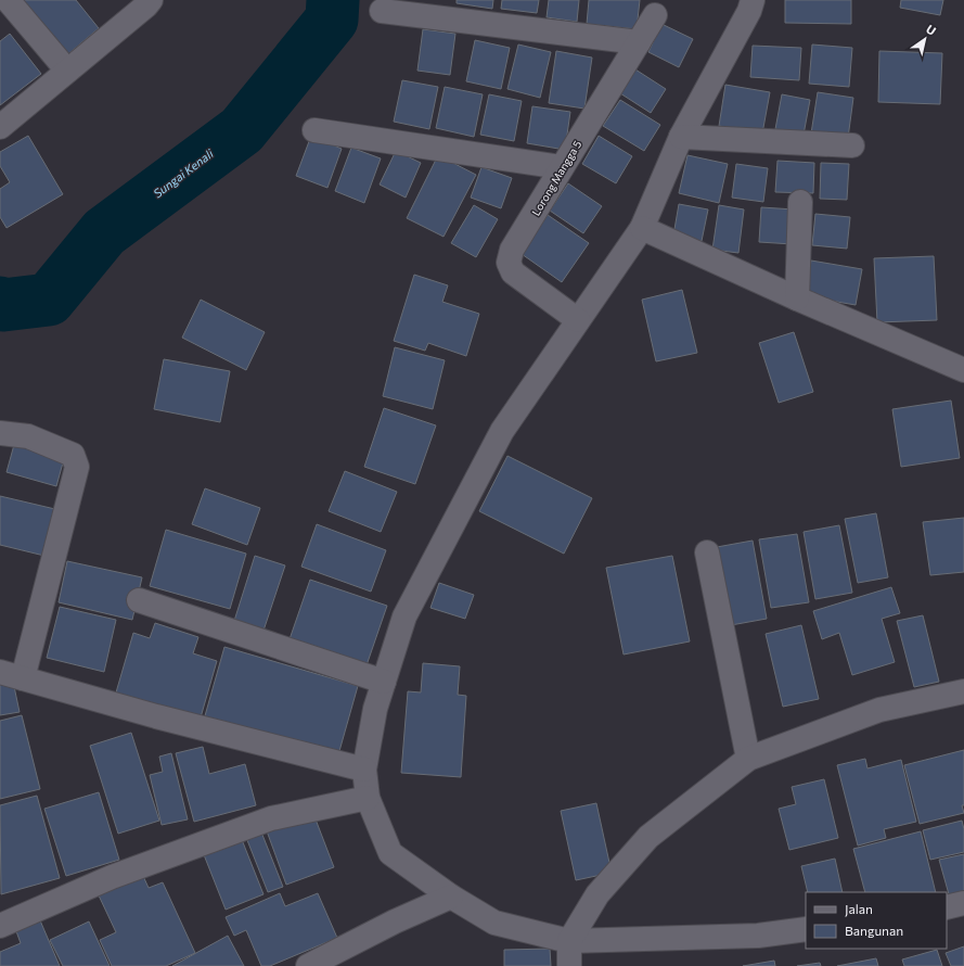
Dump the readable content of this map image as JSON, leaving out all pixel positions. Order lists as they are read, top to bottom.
{
  "streets": {
    "street": ["Lorong Mangga 5"]
  },
  "water": ["Sungai Kenali"],
  "legend": ["Jalan", "Bangunan"],
  "north": "top right"
}
